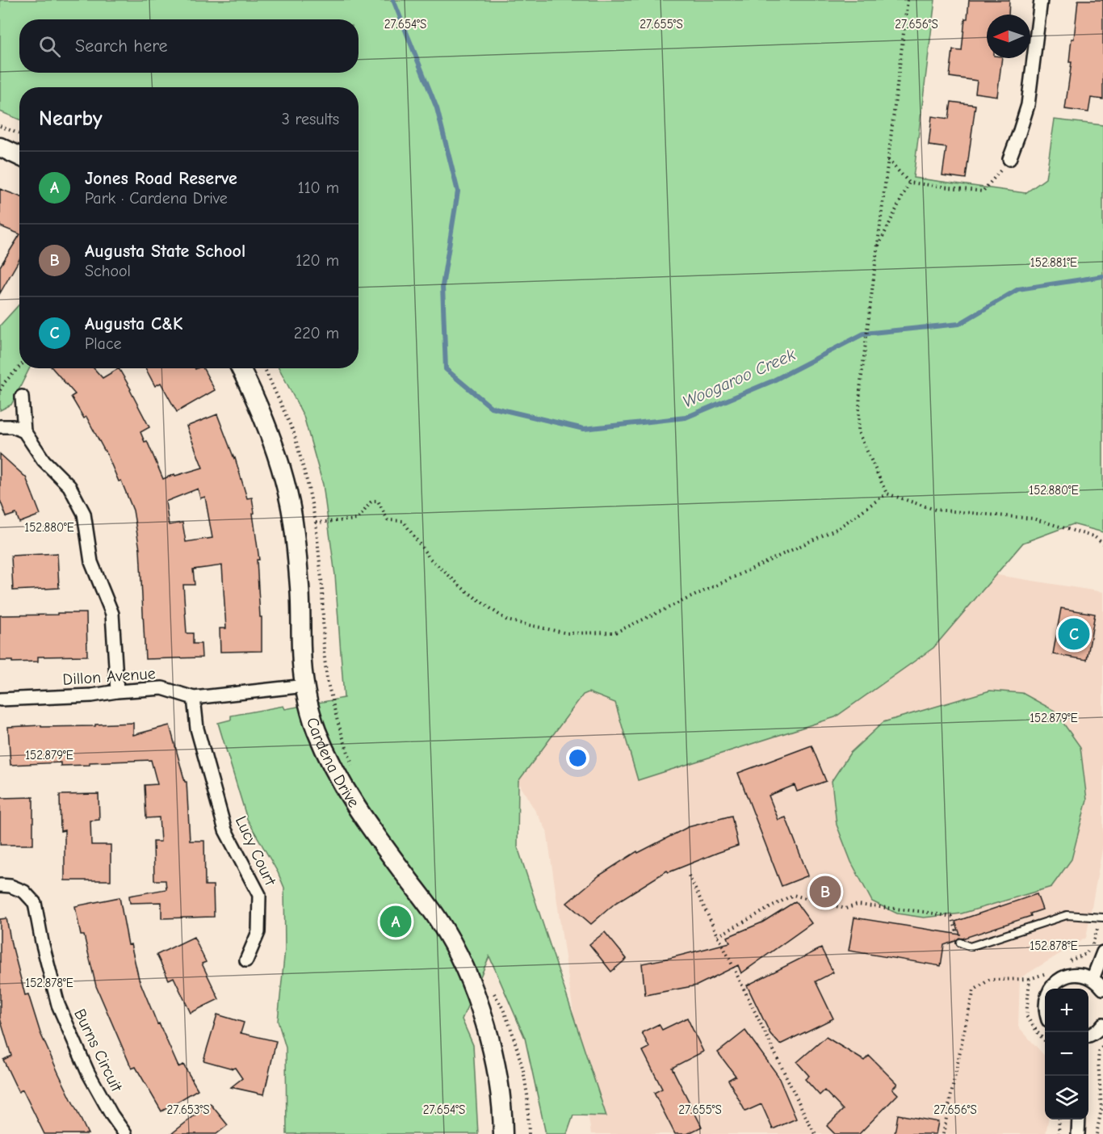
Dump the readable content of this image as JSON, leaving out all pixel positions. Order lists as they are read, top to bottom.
{
  "streets": {
    "street": [
      "Dillon Avenue",
      "Cardena Drive",
      "Lucy Court",
      "Burns Circuit"
    ]
  },
  "crossings": [
    ["Dillon Avenue", "Cardena Drive"],
    ["Dillon Avenue", "Lucy Court"]
  ],
  "water": ["Woogaroo Creek"],
  "north": "left",
  "page": {
    "search": "Search here",
    "heading": ["Nearby", "3 results"],
    "list": [
      {
        "mark": "A",
        "name": "Jones Road Reserve",
        "note": "Park · Cardena Drive",
        "value": "110 m"
      },
      {
        "mark": "B",
        "name": "Augusta State School",
        "note": "School",
        "value": "120 m"
      },
      {
        "mark": "C",
        "name": "Augusta C&K",
        "note": "Place",
        "value": "220 m"
      }
    ],
    "pins": ["C", "B", "A"],
    "map_buttons": ["+", "−"]
  },
  "coordinates": [
    "27.654°S",
    "27.655°S",
    "27.656°S",
    "152.881°E",
    "152.880°E",
    "152.879°E",
    "152.878°E",
    "27.653°S"
  ]
}
